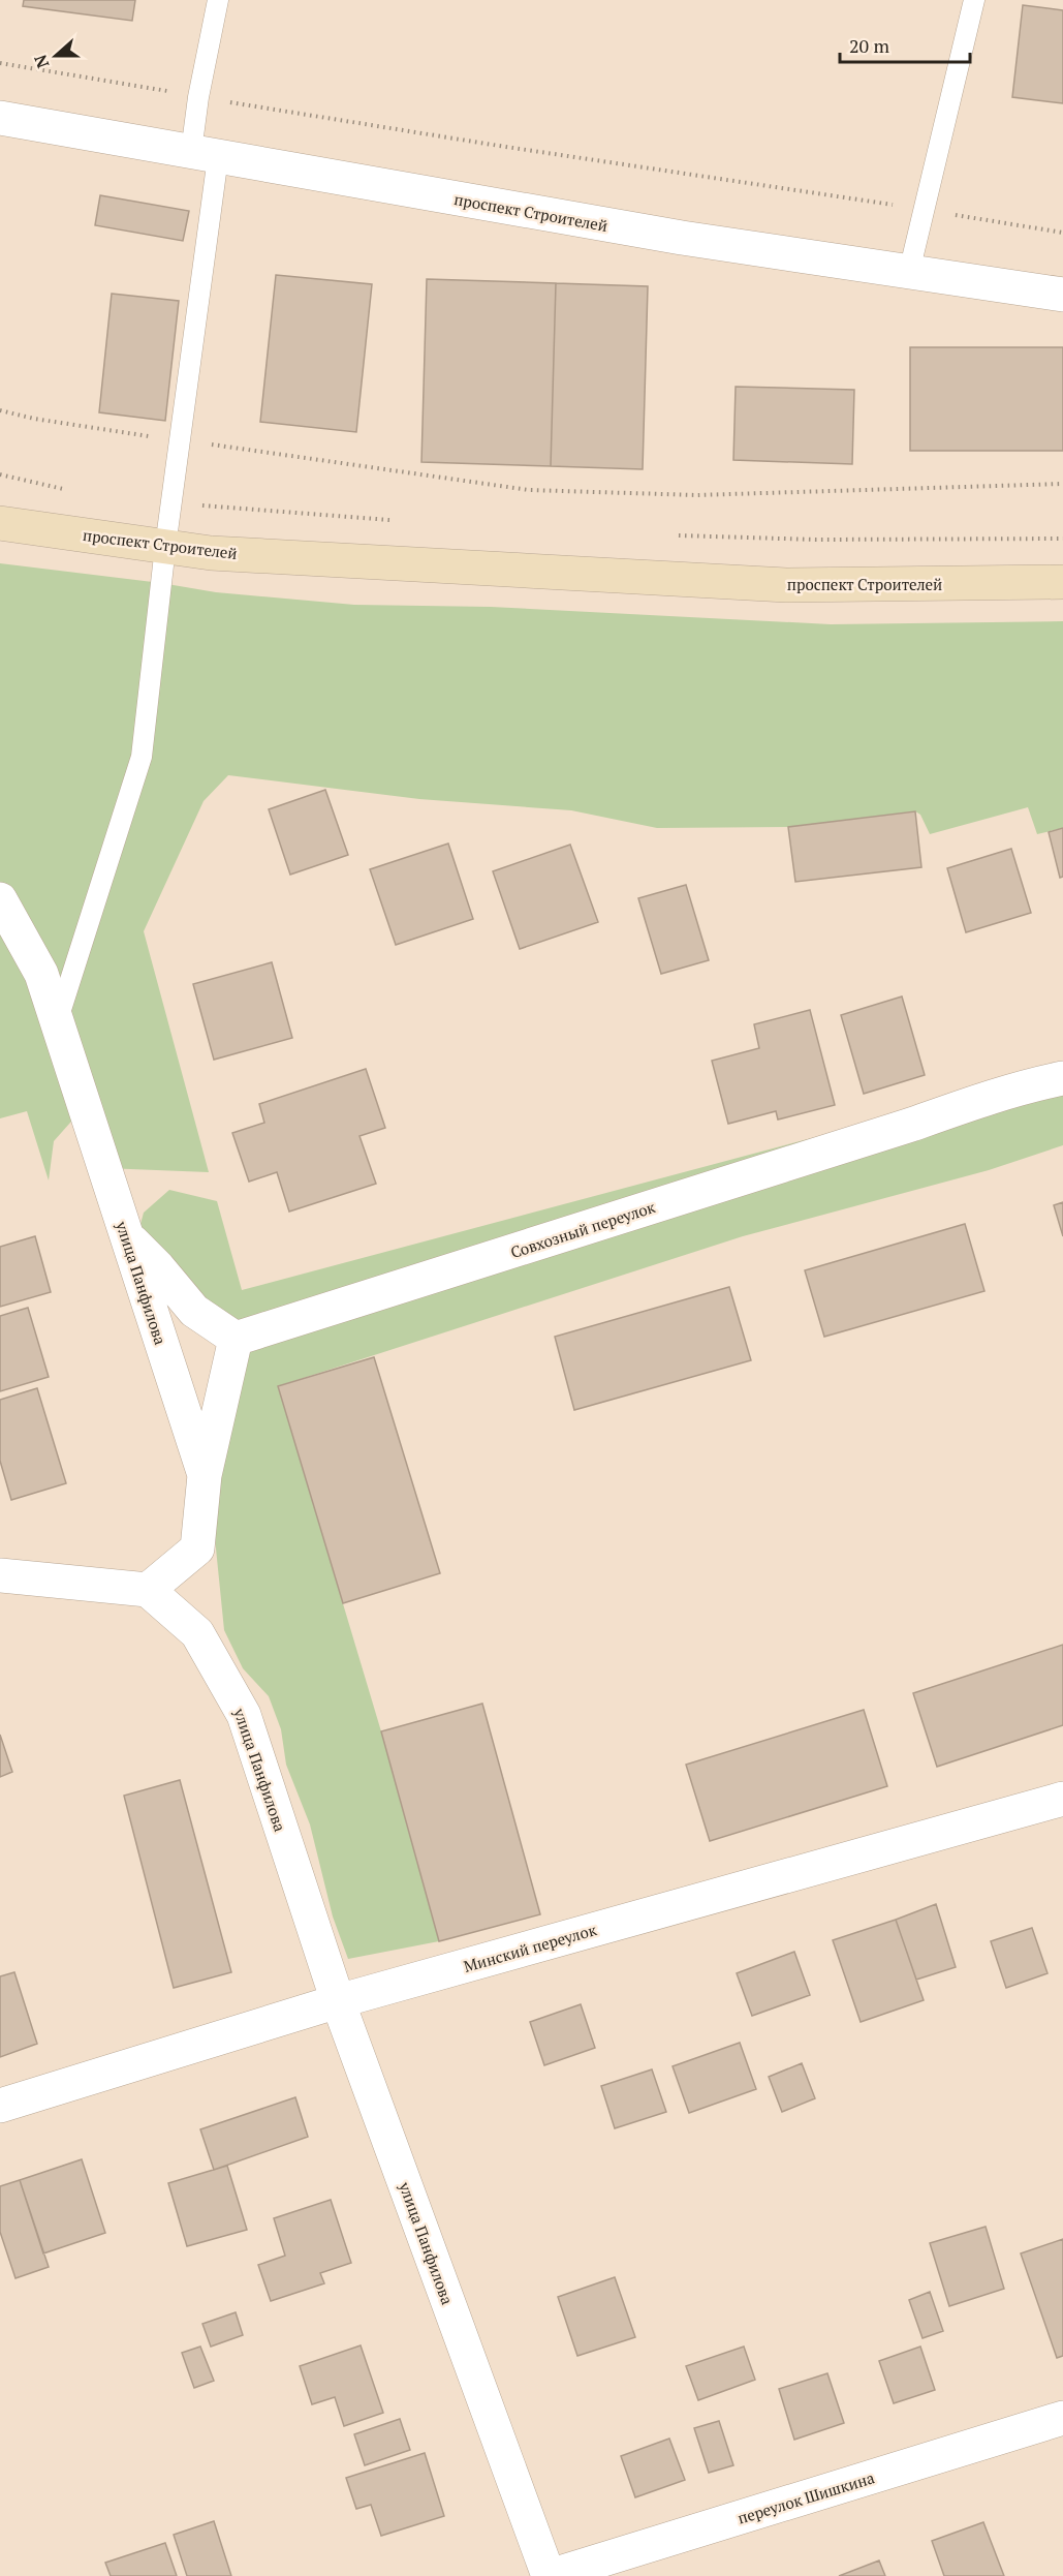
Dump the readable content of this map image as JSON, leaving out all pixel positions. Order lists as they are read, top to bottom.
{
  "streets": {
    "main road": ["проспект Строителей"],
    "street": [
      "Совхозный переулок",
      "улица Панфилова",
      "Минский переулок",
      "переулок Шишкина"
    ]
  },
  "crossings": [
    ["улица Панфилова", "Минский переулок"],
    ["улица Панфилова", "переулок Шишкина"]
  ],
  "scale_bar": "20 m",
  "north": "left"
}
